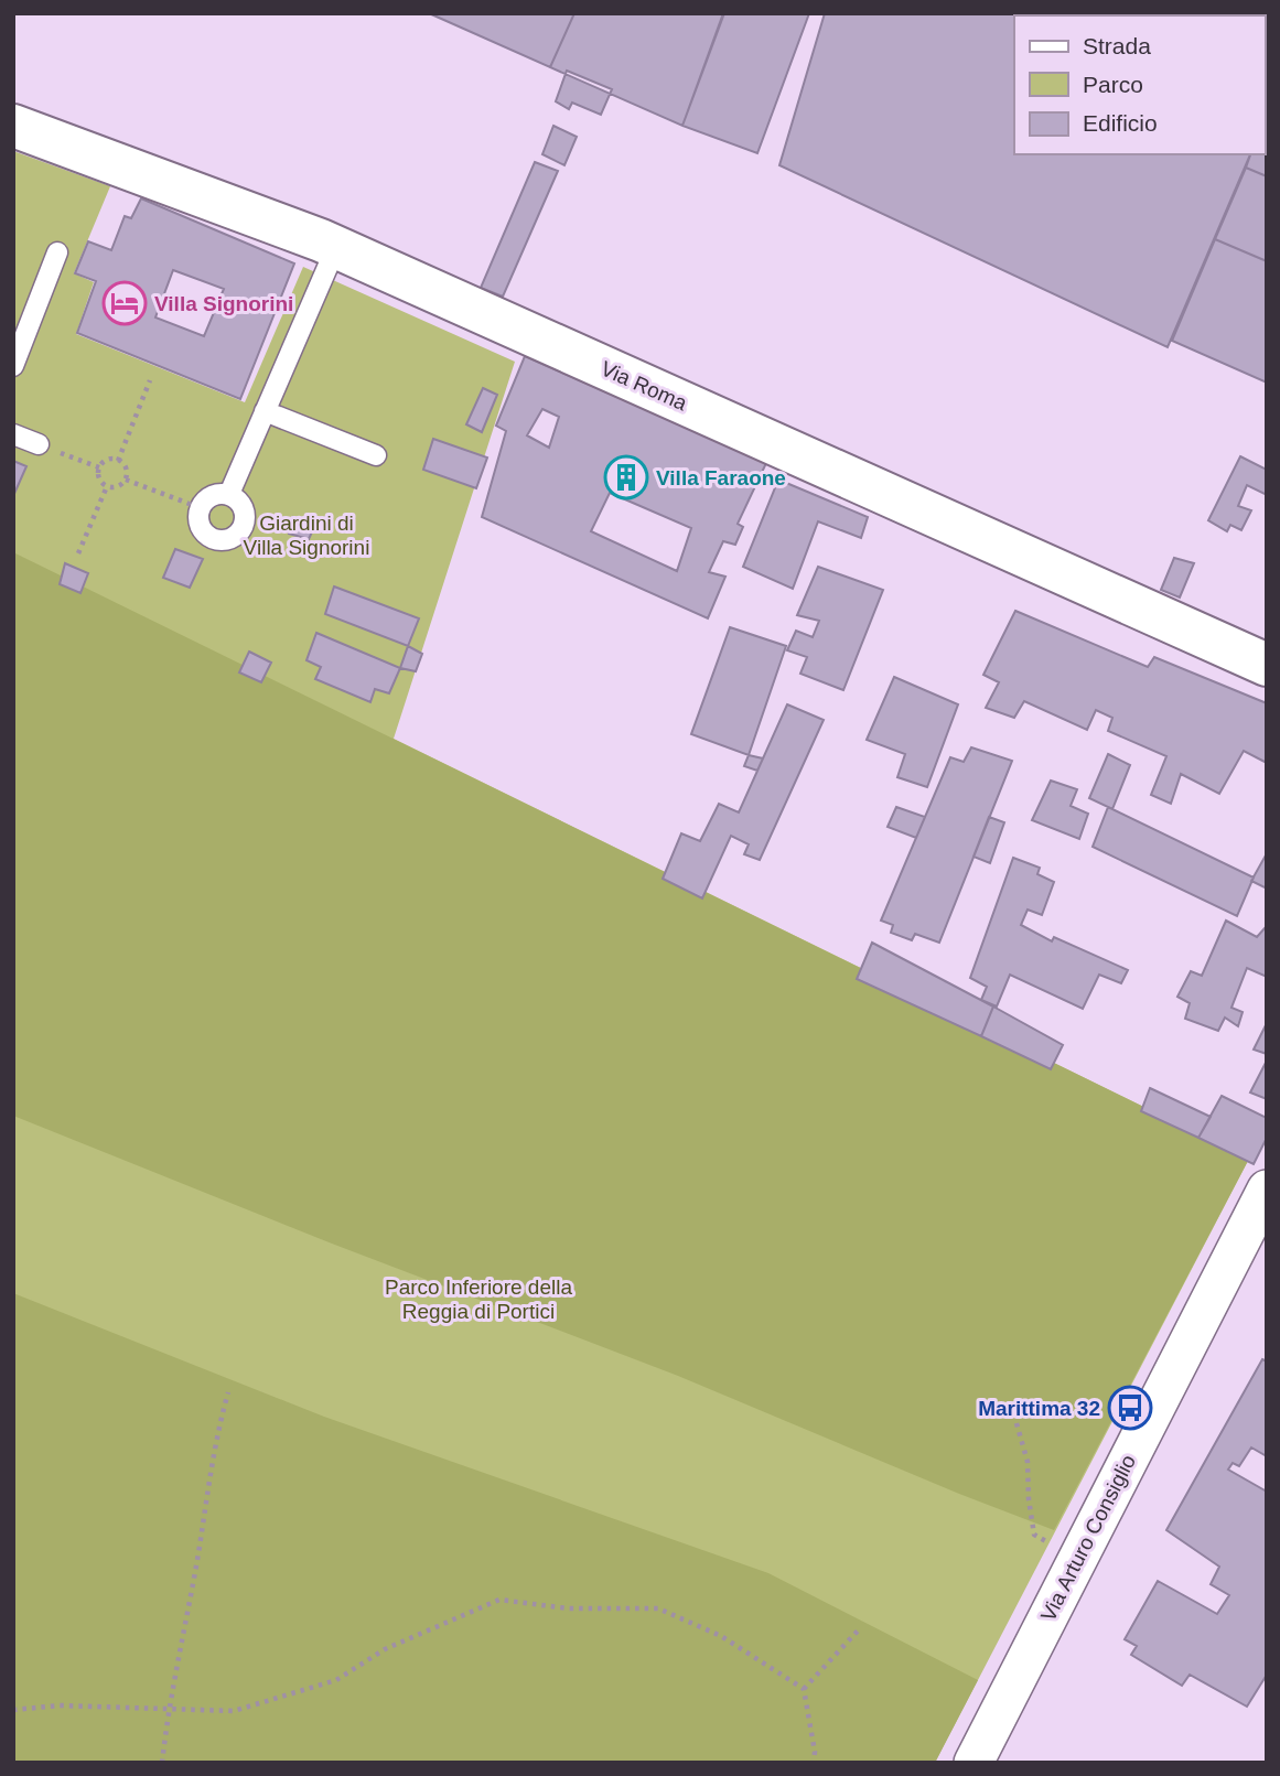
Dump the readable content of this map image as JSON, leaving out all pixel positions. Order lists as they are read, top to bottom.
{
  "streets": {
    "main road": ["Via Roma"],
    "street": ["Via Arturo Consiglio"]
  },
  "parks": ["Giardini di Villa Signorini", "Parco Inferiore della Reggia di Portici"],
  "places": {
    "hotel": ["Villa Signorini"],
    "building": ["Villa Faraone"],
    "bus stop": ["Marittima 32"]
  },
  "legend": ["Strada", "Parco", "Edificio"]
}
